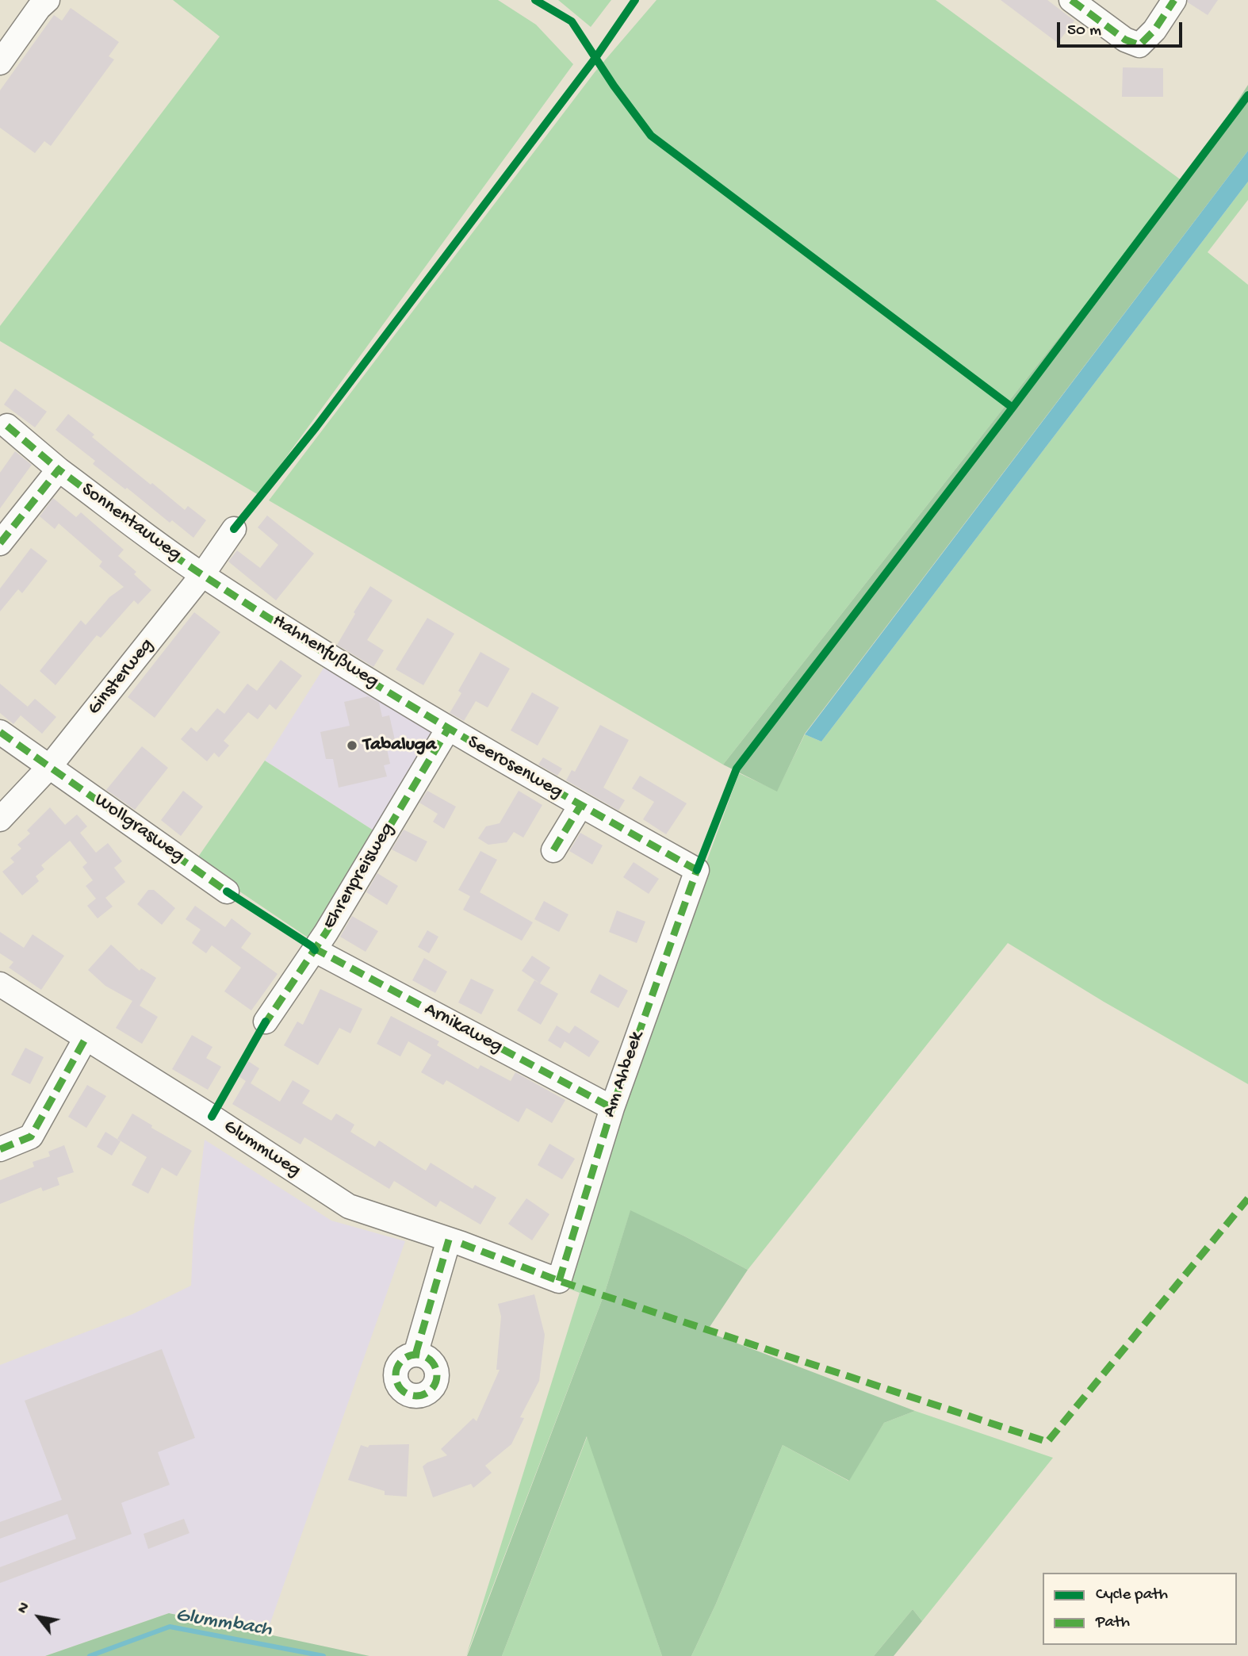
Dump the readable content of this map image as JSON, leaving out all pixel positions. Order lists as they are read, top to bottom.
{
  "streets": {
    "street": [
      "Sonnentauweg",
      "Hahnenfußweg",
      "Ginsterweg",
      "Seerosenweg",
      "Wollgrasweg",
      "Ehrenpreisweg",
      "Arnikaweg",
      "Am Ahbeek",
      "Glummweg"
    ]
  },
  "crossings": [
    ["Sonnentauweg", "Hahnenfußweg"],
    ["Sonnentauweg", "Ginsterweg"],
    ["Hahnenfußweg", "Ginsterweg"],
    ["Hahnenfußweg", "Seerosenweg"],
    ["Hahnenfußweg", "Ehrenpreisweg"],
    ["Ginsterweg", "Wollgrasweg"],
    ["Seerosenweg", "Ehrenpreisweg"],
    ["Seerosenweg", "Am Ahbeek"],
    ["Ehrenpreisweg", "Arnikaweg"],
    ["Arnikaweg", "Am Ahbeek"],
    ["Am Ahbeek", "Glummweg"]
  ],
  "water": ["Glummbach"],
  "places": ["Tabaluga"],
  "legend": ["Cycle path", "Path"],
  "scale_bar": "50 m",
  "north": "top left"
}
